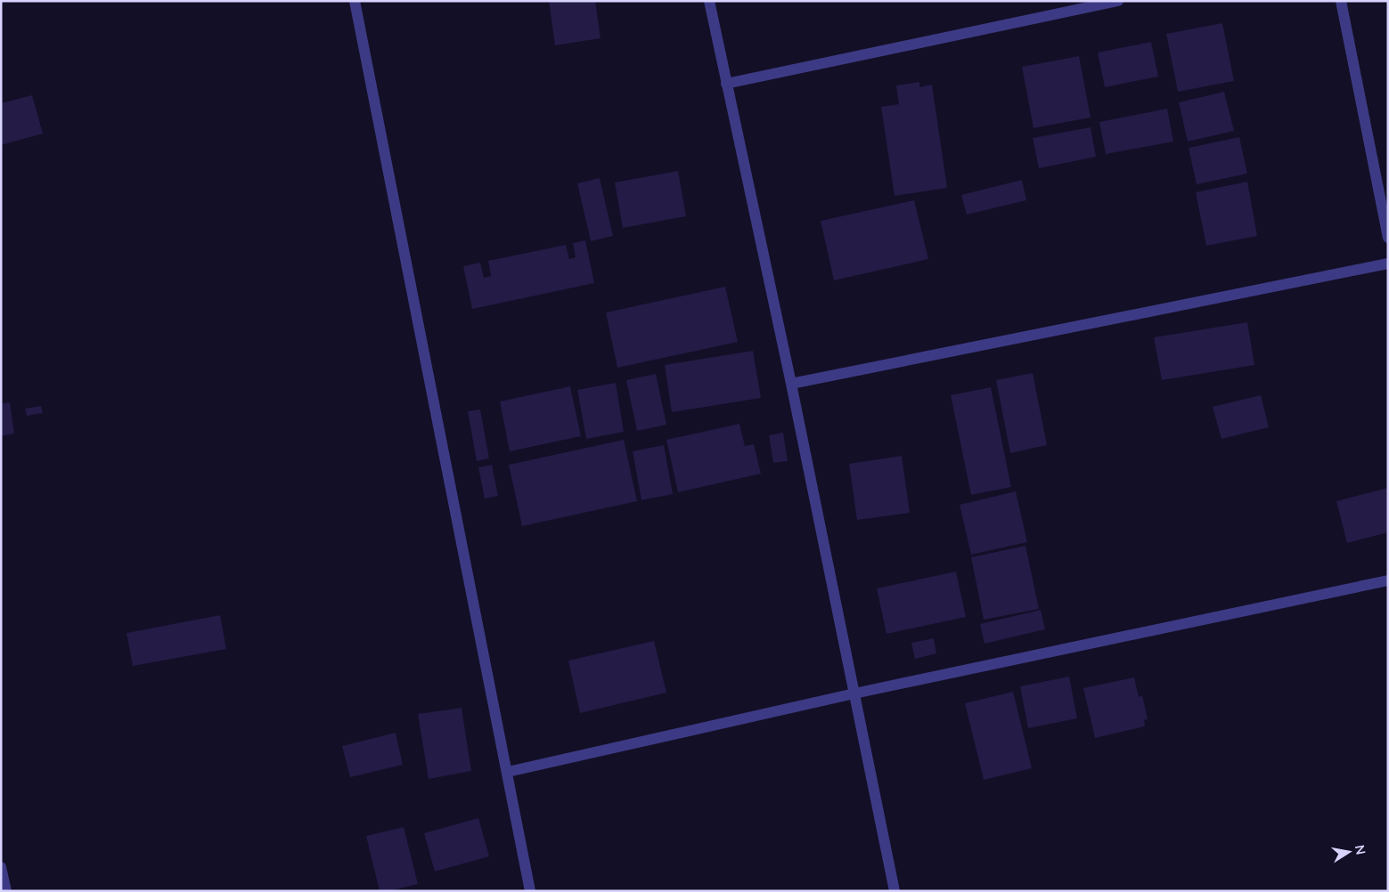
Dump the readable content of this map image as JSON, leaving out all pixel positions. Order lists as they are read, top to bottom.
{
  "north": "right"
}
